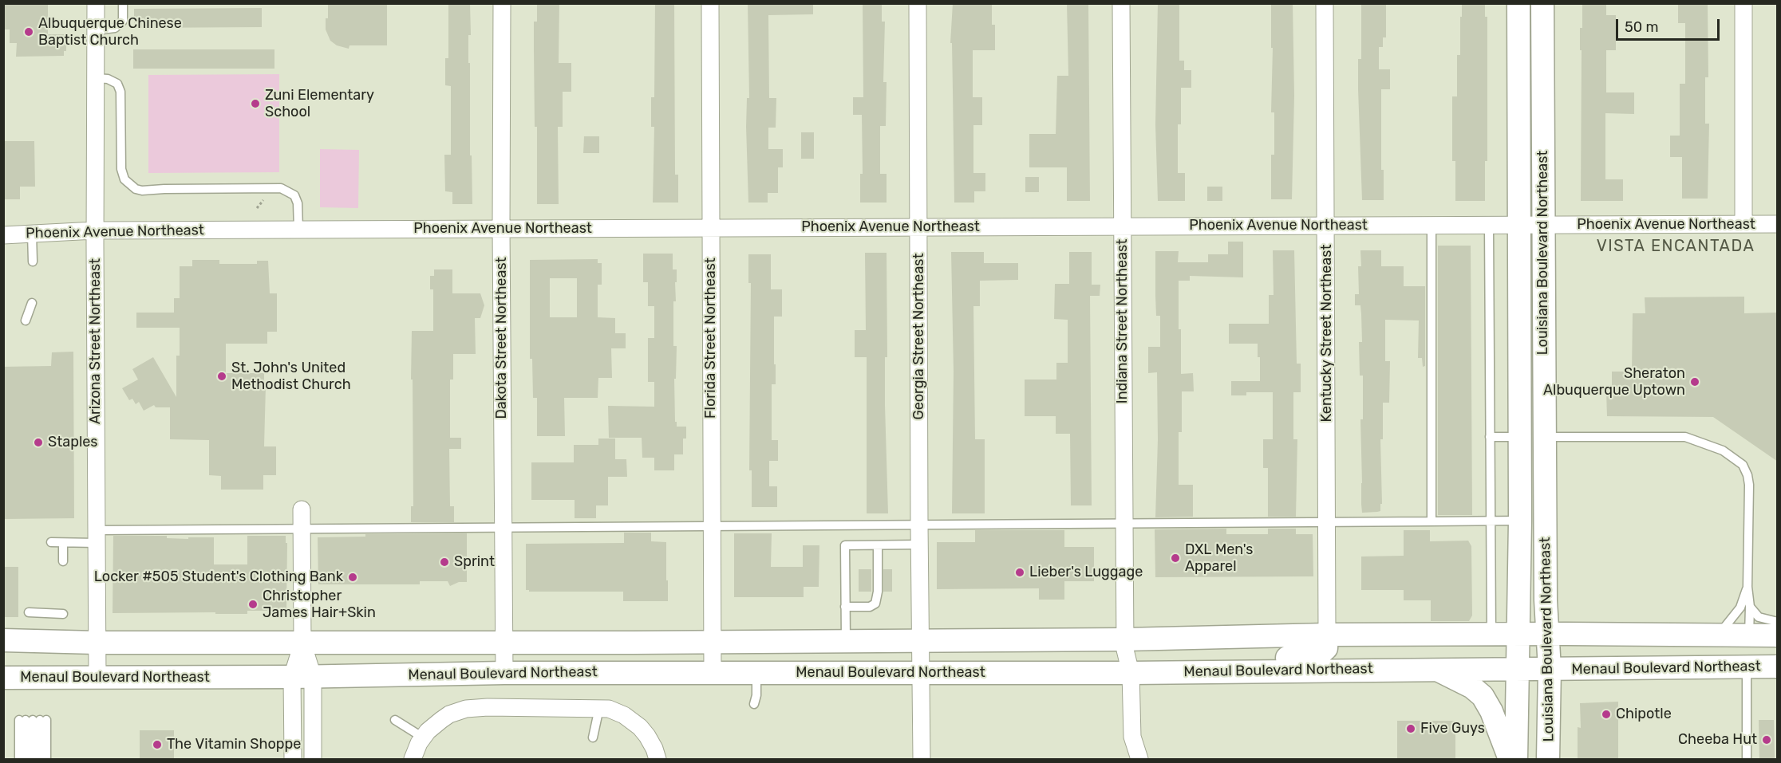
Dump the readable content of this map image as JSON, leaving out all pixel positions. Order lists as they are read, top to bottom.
{
  "streets": {
    "main road": ["Louisiana Boulevard Northeast", "Menaul Boulevard Northeast"],
    "street": [
      "Phoenix Avenue Northeast",
      "Indiana Street Northeast",
      "Kentucky Street Northeast",
      "Georgia Street Northeast",
      "Dakota Street Northeast",
      "Florida Street Northeast",
      "Arizona Street Northeast"
    ]
  },
  "crossings": [
    ["Phoenix Avenue Northeast", "Louisiana Boulevard Northeast"],
    ["Phoenix Avenue Northeast", "Indiana Street Northeast"],
    ["Phoenix Avenue Northeast", "Kentucky Street Northeast"],
    ["Phoenix Avenue Northeast", "Georgia Street Northeast"],
    ["Phoenix Avenue Northeast", "Dakota Street Northeast"],
    ["Phoenix Avenue Northeast", "Florida Street Northeast"],
    ["Phoenix Avenue Northeast", "Arizona Street Northeast"],
    ["Louisiana Boulevard Northeast", "Menaul Boulevard Northeast"],
    ["Indiana Street Northeast", "Menaul Boulevard Northeast"],
    ["Kentucky Street Northeast", "Menaul Boulevard Northeast"],
    ["Georgia Street Northeast", "Menaul Boulevard Northeast"],
    ["Dakota Street Northeast", "Menaul Boulevard Northeast"],
    ["Florida Street Northeast", "Menaul Boulevard Northeast"],
    ["Arizona Street Northeast", "Menaul Boulevard Northeast"]
  ],
  "districts": ["VISTA ENCANTADA"],
  "places": [
    "Albuquerque Chinese Baptist Church",
    "Zuni Elementary School",
    "St. John's United Methodist Church",
    "Sheraton Albuquerque Uptown",
    "Staples",
    "DXL Men's Apparel",
    "Sprint",
    "Lieber's Luggage",
    "Locker #505 Student's Clothing Bank",
    "Christopher James Hair+Skin",
    "Chipotle",
    "Five Guys",
    "Cheeba Hut",
    "The Vitamin Shoppe"
  ],
  "scale_bar": "50 m"
}
